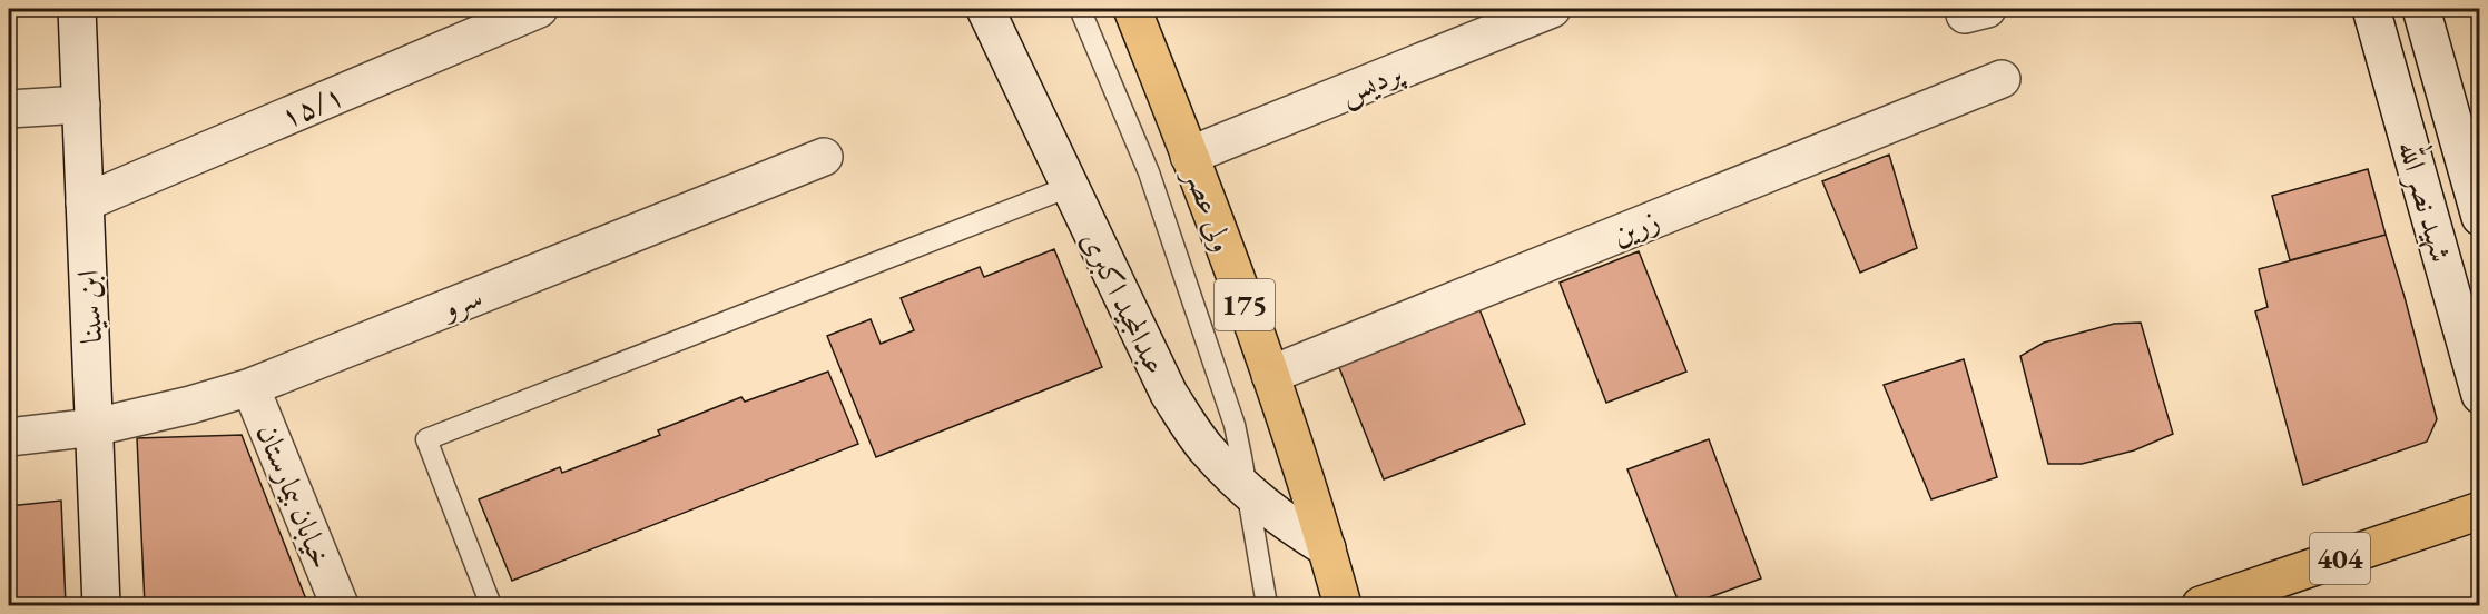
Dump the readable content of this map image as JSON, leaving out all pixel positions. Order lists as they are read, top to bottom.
{
  "streets": {
    "main road": ["ولی عصر", "175", "404"],
    "street": [
      "پردیس",
      "۱۵/۱",
      "شهید نصر الله",
      "زرین",
      "سرو",
      "عبدالمجید اکبری",
      "ابن سینا",
      "خیابان بیمارستان"
    ]
  },
  "crossings": [
    ["پردیس", "ولی عصر"],
    ["۱۵/۱", "ابن سینا"],
    ["ولی عصر", "زرین"],
    ["ولی عصر", "عبدالمجید اکبری"],
    ["سرو", "ابن سینا"],
    ["سرو", "خیابان بیمارستان"]
  ]
}
